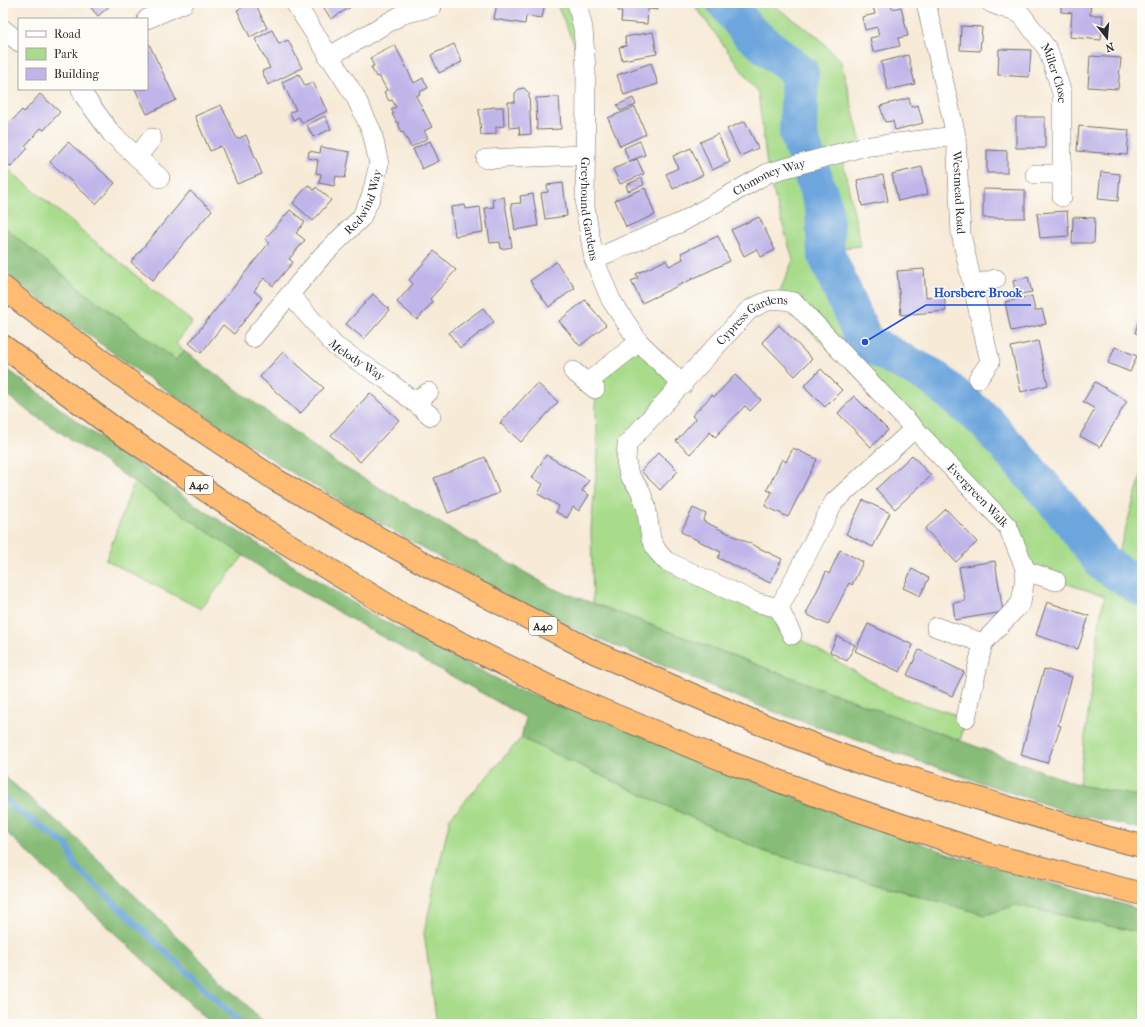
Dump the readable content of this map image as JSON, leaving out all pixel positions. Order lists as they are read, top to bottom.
{
  "streets": {
    "highway": ["A40"],
    "street": [
      "Miller Close",
      "Clomoney Way",
      "Westmead Road",
      "Redwind Way",
      "Greyhound Gardens",
      "Cypress Gardens",
      "Melody Way",
      "Evergreen Walk"
    ]
  },
  "crossings": [
    ["Clomoney Way", "Westmead Road"],
    ["Clomoney Way", "Greyhound Gardens"],
    ["Redwind Way", "Melody Way"],
    ["Greyhound Gardens", "Cypress Gardens"],
    ["Cypress Gardens", "Evergreen Walk"]
  ],
  "places": ["Horsbere Brook"],
  "legend": ["Road", "Park", "Building"],
  "north": "bottom"
}
